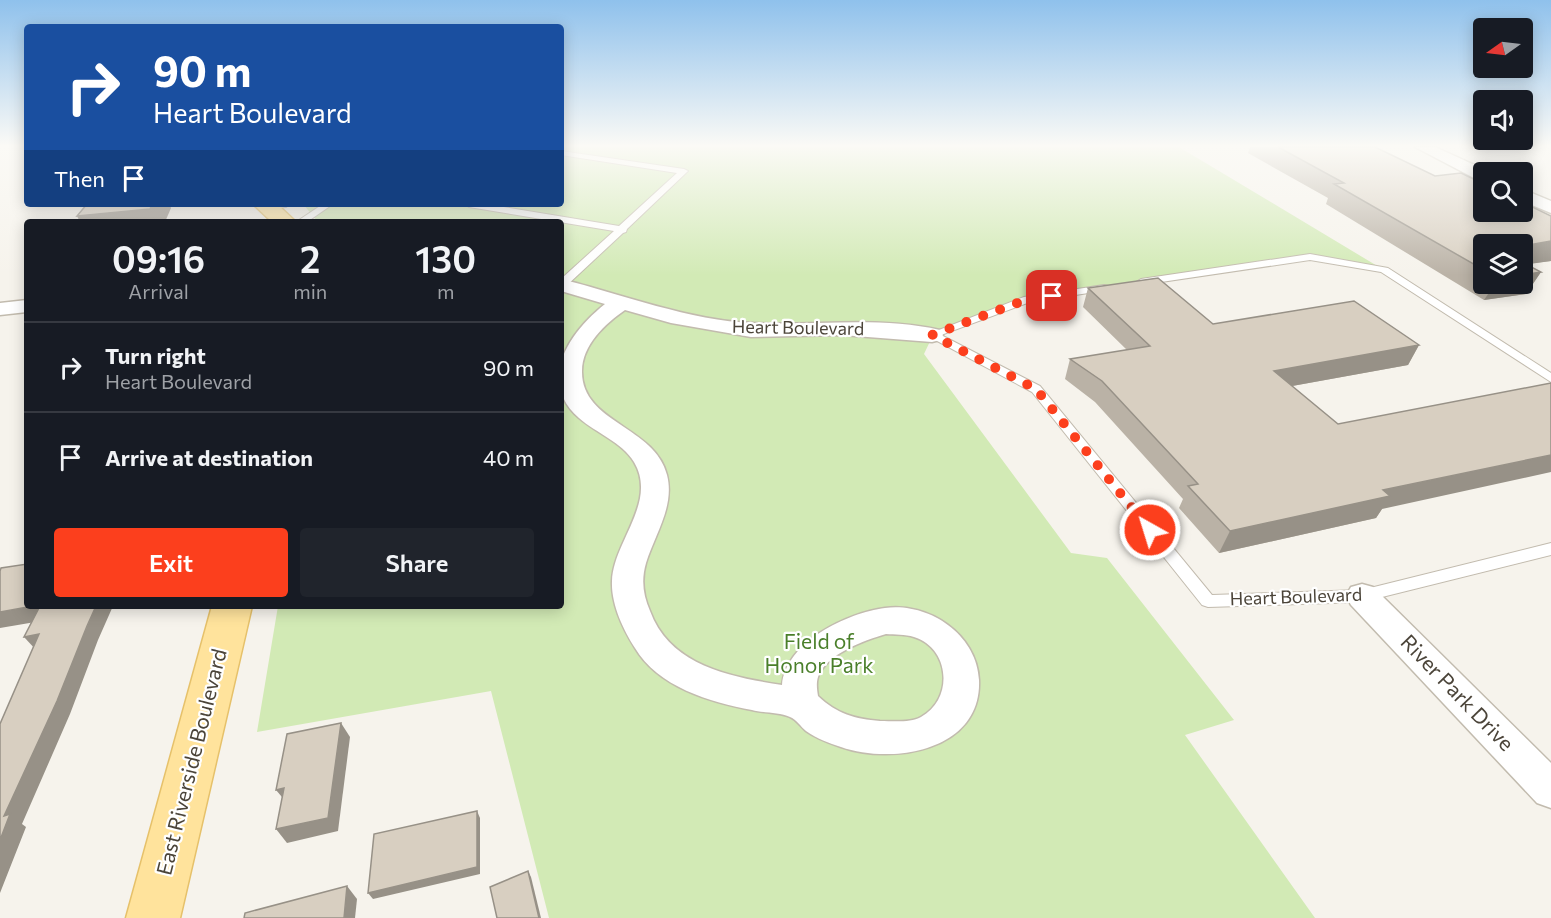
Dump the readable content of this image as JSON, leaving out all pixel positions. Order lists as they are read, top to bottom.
{
  "streets": {
    "main road": ["East Riverside Boulevard"],
    "street": ["Heart Boulevard", "River Park Drive"]
  },
  "crossings": [
    ["Heart Boulevard", "River Park Drive"]
  ],
  "parks": ["Field of Honor Park"],
  "north": "left",
  "page": {
    "turn": ["90 m", "Heart Boulevard"],
    "then": "Then",
    "eta": [
      "09:16",
      "Arrival",
      "2",
      "min",
      "130",
      "m"
    ],
    "list": [
      {
        "name": "Turn right",
        "note": "Heart Boulevard",
        "value": "90 m"
      },
      {
        "name": "Arrive at destination",
        "value": "40 m"
      }
    ],
    "buttons": ["Exit", "Share"]
  }
}
